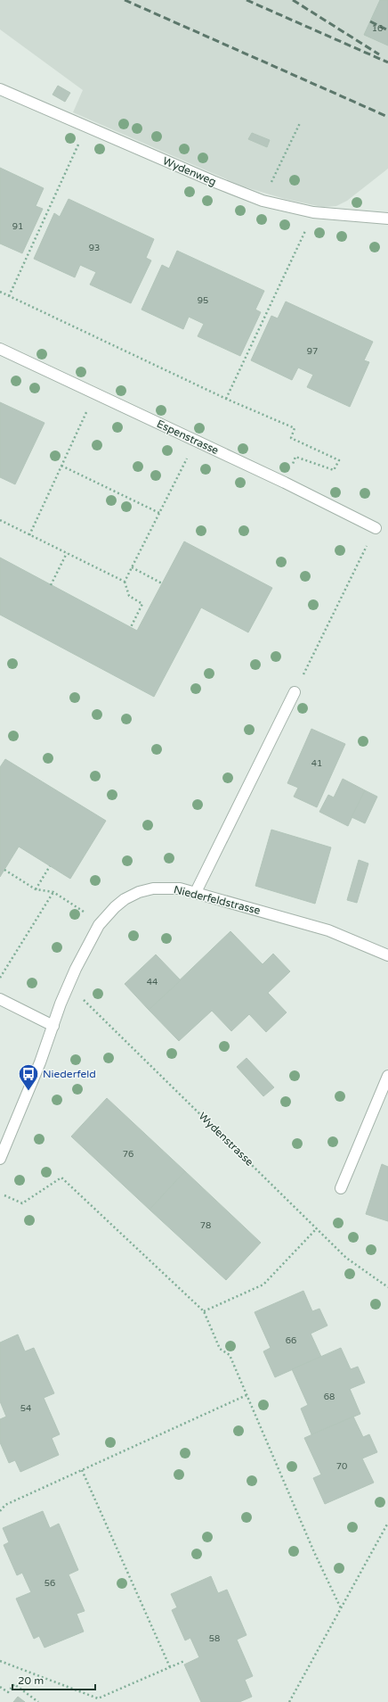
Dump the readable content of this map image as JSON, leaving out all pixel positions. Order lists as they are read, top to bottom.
{
  "streets": {
    "street": ["Wydenweg", "Espenstrasse", "Niederfeldstrasse"],
    "path": ["Wydenstrasse"]
  },
  "crossings": [
    ["Niederfeldstrasse", "Wydenstrasse"]
  ],
  "places": {
    "bus stop": ["Niederfeld"]
  },
  "house_numbers": [
    "16",
    "91",
    "93",
    "95",
    "97",
    "41",
    "44",
    "76",
    "78",
    "66",
    "68",
    "54",
    "70",
    "56",
    "58"
  ],
  "scale_bar": "20 m"
}
